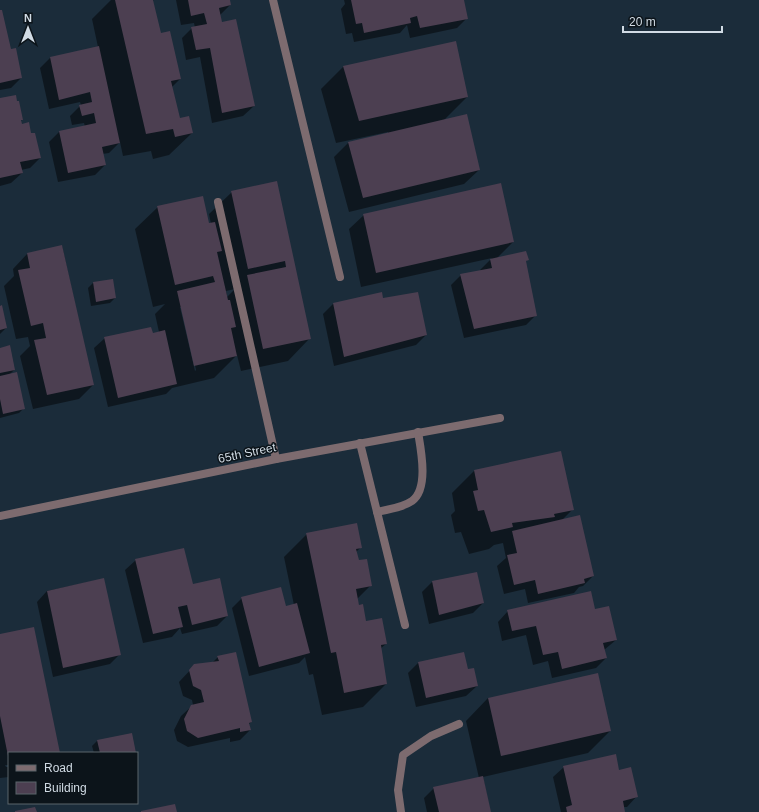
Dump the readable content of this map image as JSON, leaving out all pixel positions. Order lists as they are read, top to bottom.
{
  "streets": {
    "street": ["65th Street"]
  },
  "legend": ["Road", "Building"],
  "scale_bar": "20 m",
  "north": "top"
}
